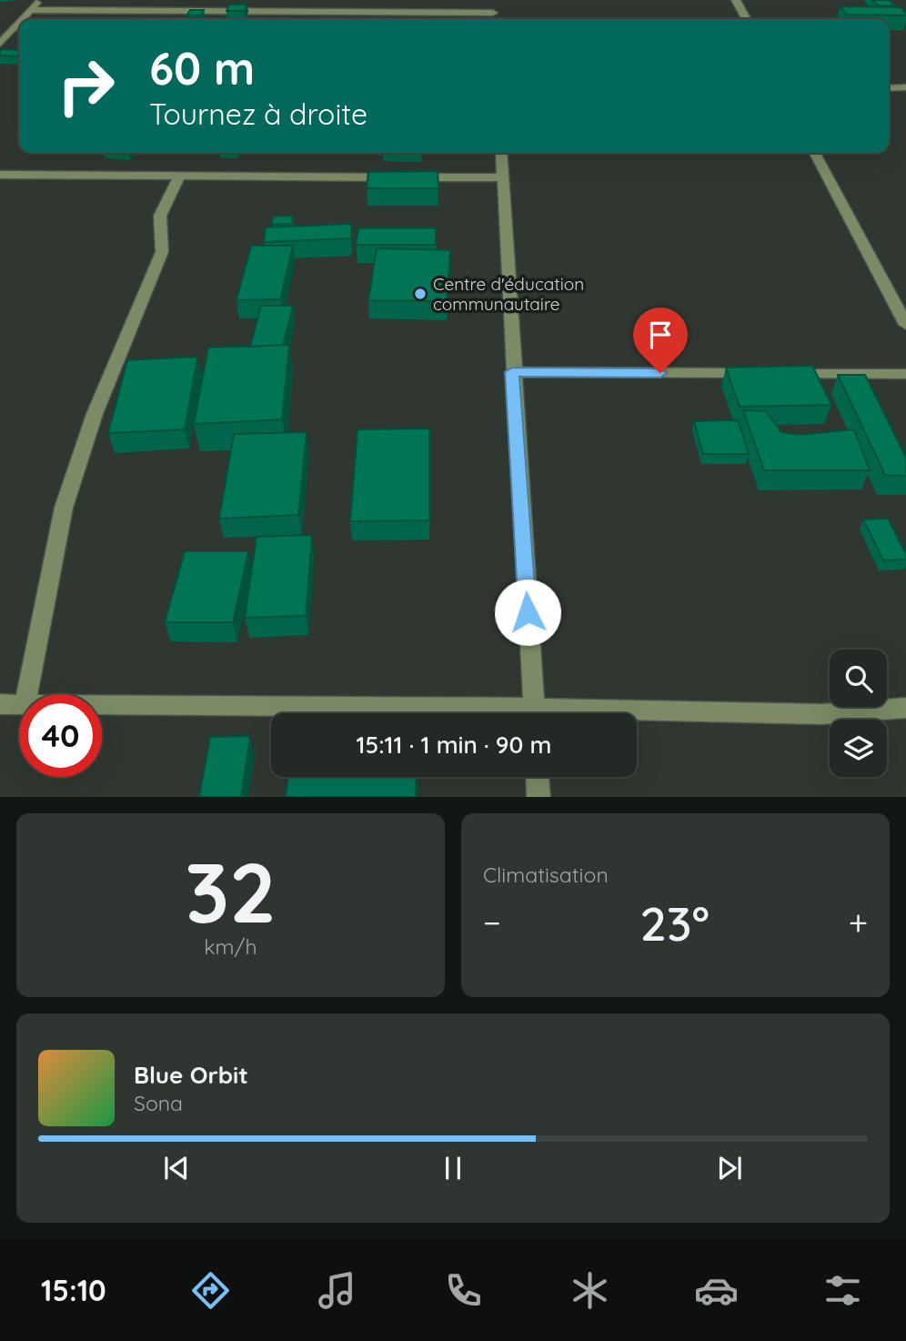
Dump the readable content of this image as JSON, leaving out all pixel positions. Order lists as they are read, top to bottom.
{
  "places": ["Centre d'éducation communautaire"],
  "page": {
    "turn": ["60 m", "Tournez à droite"],
    "limit": "40",
    "trip": "15:11 · 1 min · 90 m",
    "tile": [
      ["32", "km/h"],
      "Climatisation"
    ],
    "heat": ["−", "23°", "+"],
    "song": ["Blue Orbit", "Sona"],
    "tabs": "15:10"
  }
}
